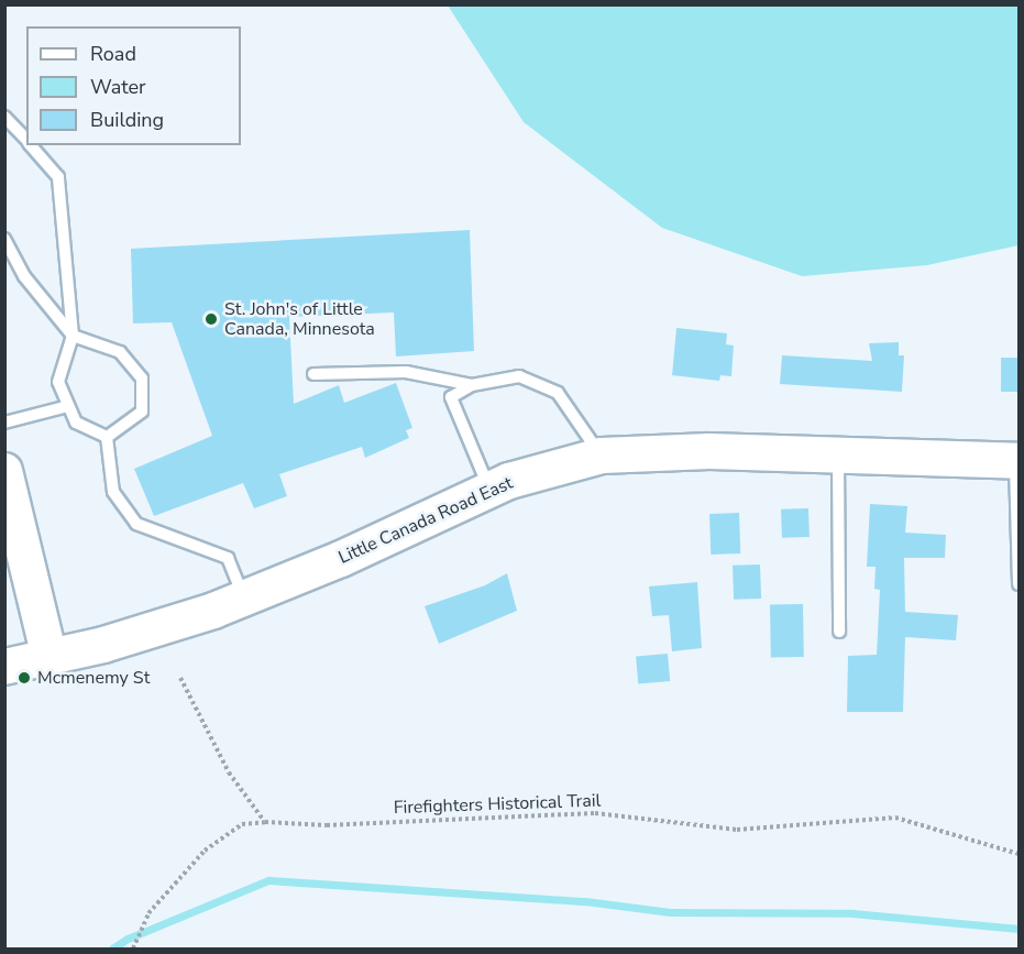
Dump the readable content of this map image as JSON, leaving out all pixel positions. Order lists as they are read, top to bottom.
{
  "streets": {
    "street": ["Little Canada Road East"],
    "path": ["Firefighters Historical Trail"]
  },
  "places": ["St. John's of Little Canada, Minnesota", "Mcmenemy St"],
  "legend": ["Road", "Water", "Building"]
}
